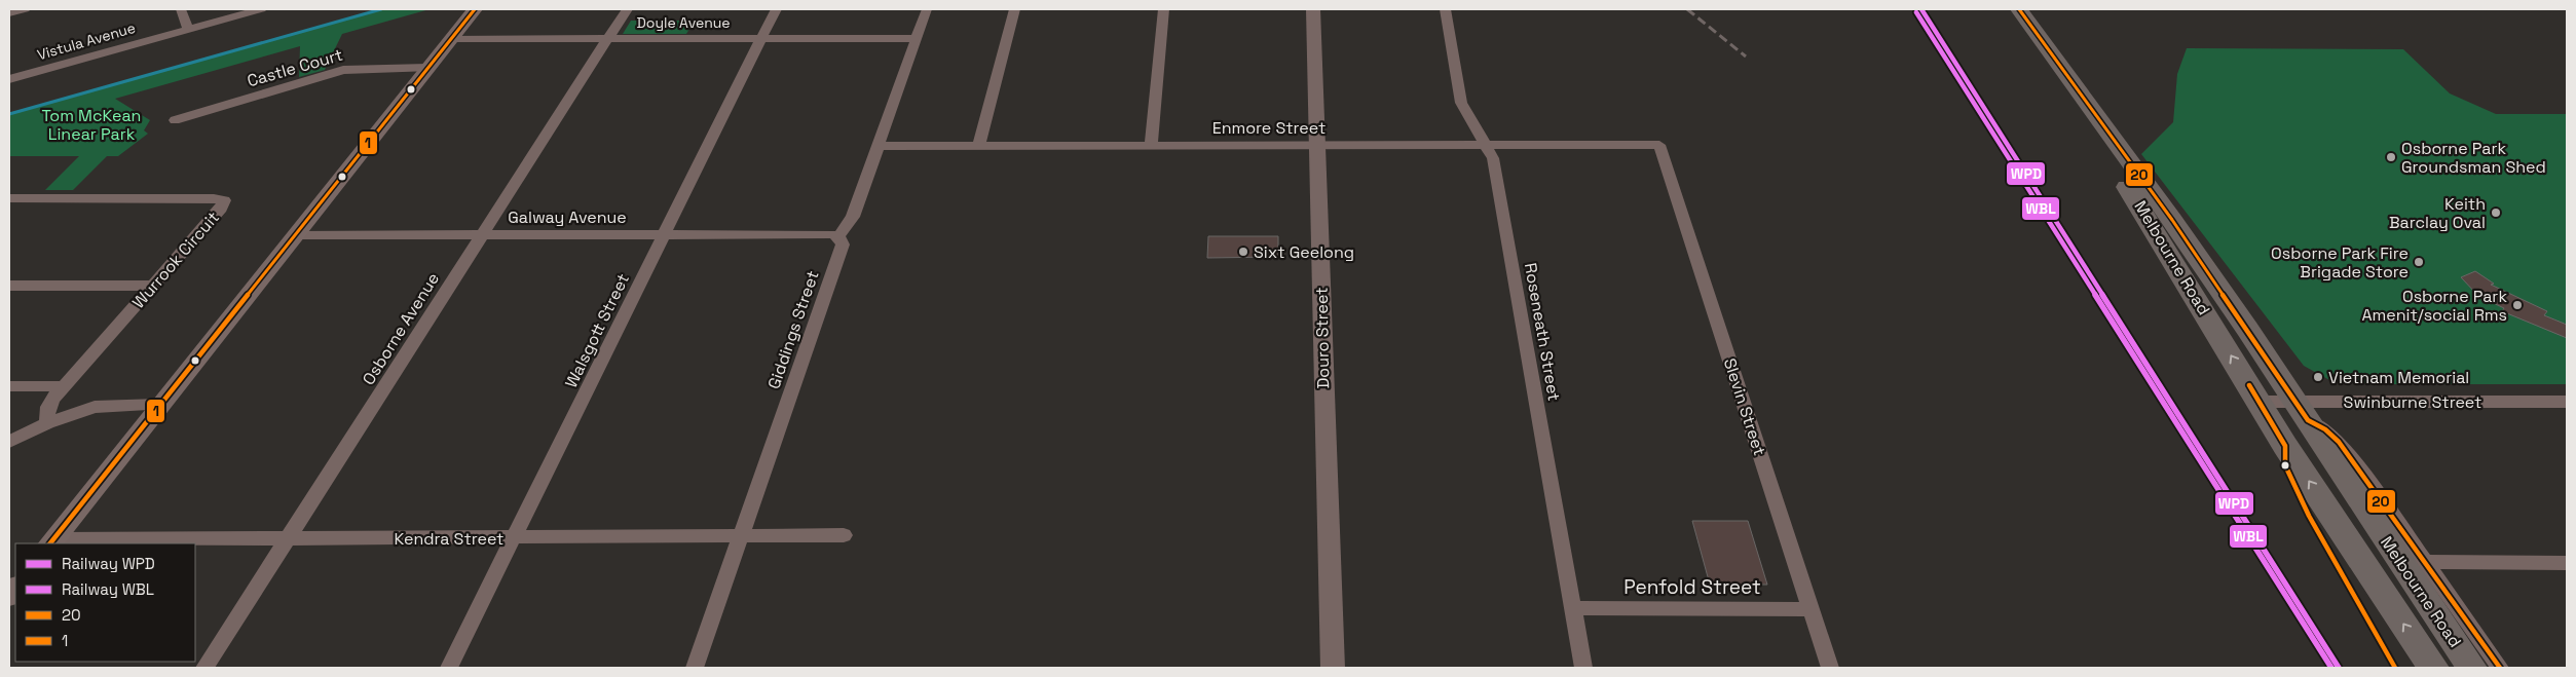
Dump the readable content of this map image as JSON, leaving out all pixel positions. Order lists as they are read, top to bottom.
{
  "streets": {
    "highway": ["Melbourne Road"],
    "street": [
      "Doyle Avenue",
      "Vistula Avenue",
      "Castle Court",
      "Enmore Street",
      "Galway Avenue",
      "Wurrook Circuit",
      "Osborne Avenue",
      "Giddings Street",
      "Walsgott Street",
      "Roseneath Street",
      "Douro Street",
      "Swinburne Street",
      "Slevin Street",
      "Kendra Street",
      "Penfold Street"
    ]
  },
  "crossings": [
    ["Doyle Avenue", "Osborne Avenue"],
    ["Doyle Avenue", "Walsgott Street"],
    ["Enmore Street", "Roseneath Street"],
    ["Enmore Street", "Douro Street"],
    ["Enmore Street", "Slevin Street"],
    ["Galway Avenue", "Osborne Avenue"],
    ["Galway Avenue", "Giddings Street"],
    ["Galway Avenue", "Walsgott Street"],
    ["Melbourne Road", "Swinburne Street"],
    ["Osborne Avenue", "Kendra Street"],
    ["Giddings Street", "Kendra Street"],
    ["Walsgott Street", "Kendra Street"],
    ["Roseneath Street", "Penfold Street"],
    ["Slevin Street", "Penfold Street"]
  ],
  "parks": ["Tom McKean Linear Park"],
  "places": [
    "Osborne Park Groundsman Shed",
    "Keith Barclay Oval",
    "Sixt Geelong",
    "Osborne Park Fire Brigade Store",
    "Osborne Park Amenit/social Rms",
    "Vietnam Memorial"
  ],
  "lines": [
    "rail line WPD",
    "transit line 20",
    "transit line 1",
    "rail line WBL"
  ],
  "legend": [
    "Railway WPD",
    "Railway WBL",
    "20",
    "1"
  ]
}
